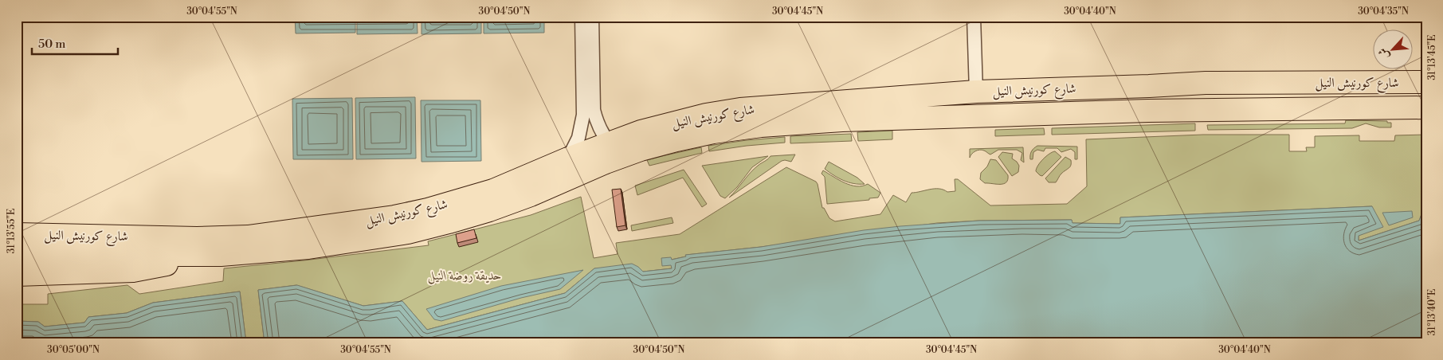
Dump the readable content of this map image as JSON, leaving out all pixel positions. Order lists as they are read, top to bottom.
{
  "streets": {
    "highway": ["شارع كورنيش النيل"]
  },
  "parks": ["حديقة روضة النيل"],
  "scale_bar": "50 m",
  "north": "bottom left",
  "coordinates": [
    "30°04'55\"N",
    "30°04'50\"N",
    "30°04'45\"N",
    "30°04'40\"N",
    "30°04'35\"N",
    "31°13'45\"E",
    "31°13'55\"E",
    "31°13'40\"E",
    "30°05'00\"N"
  ]
}
